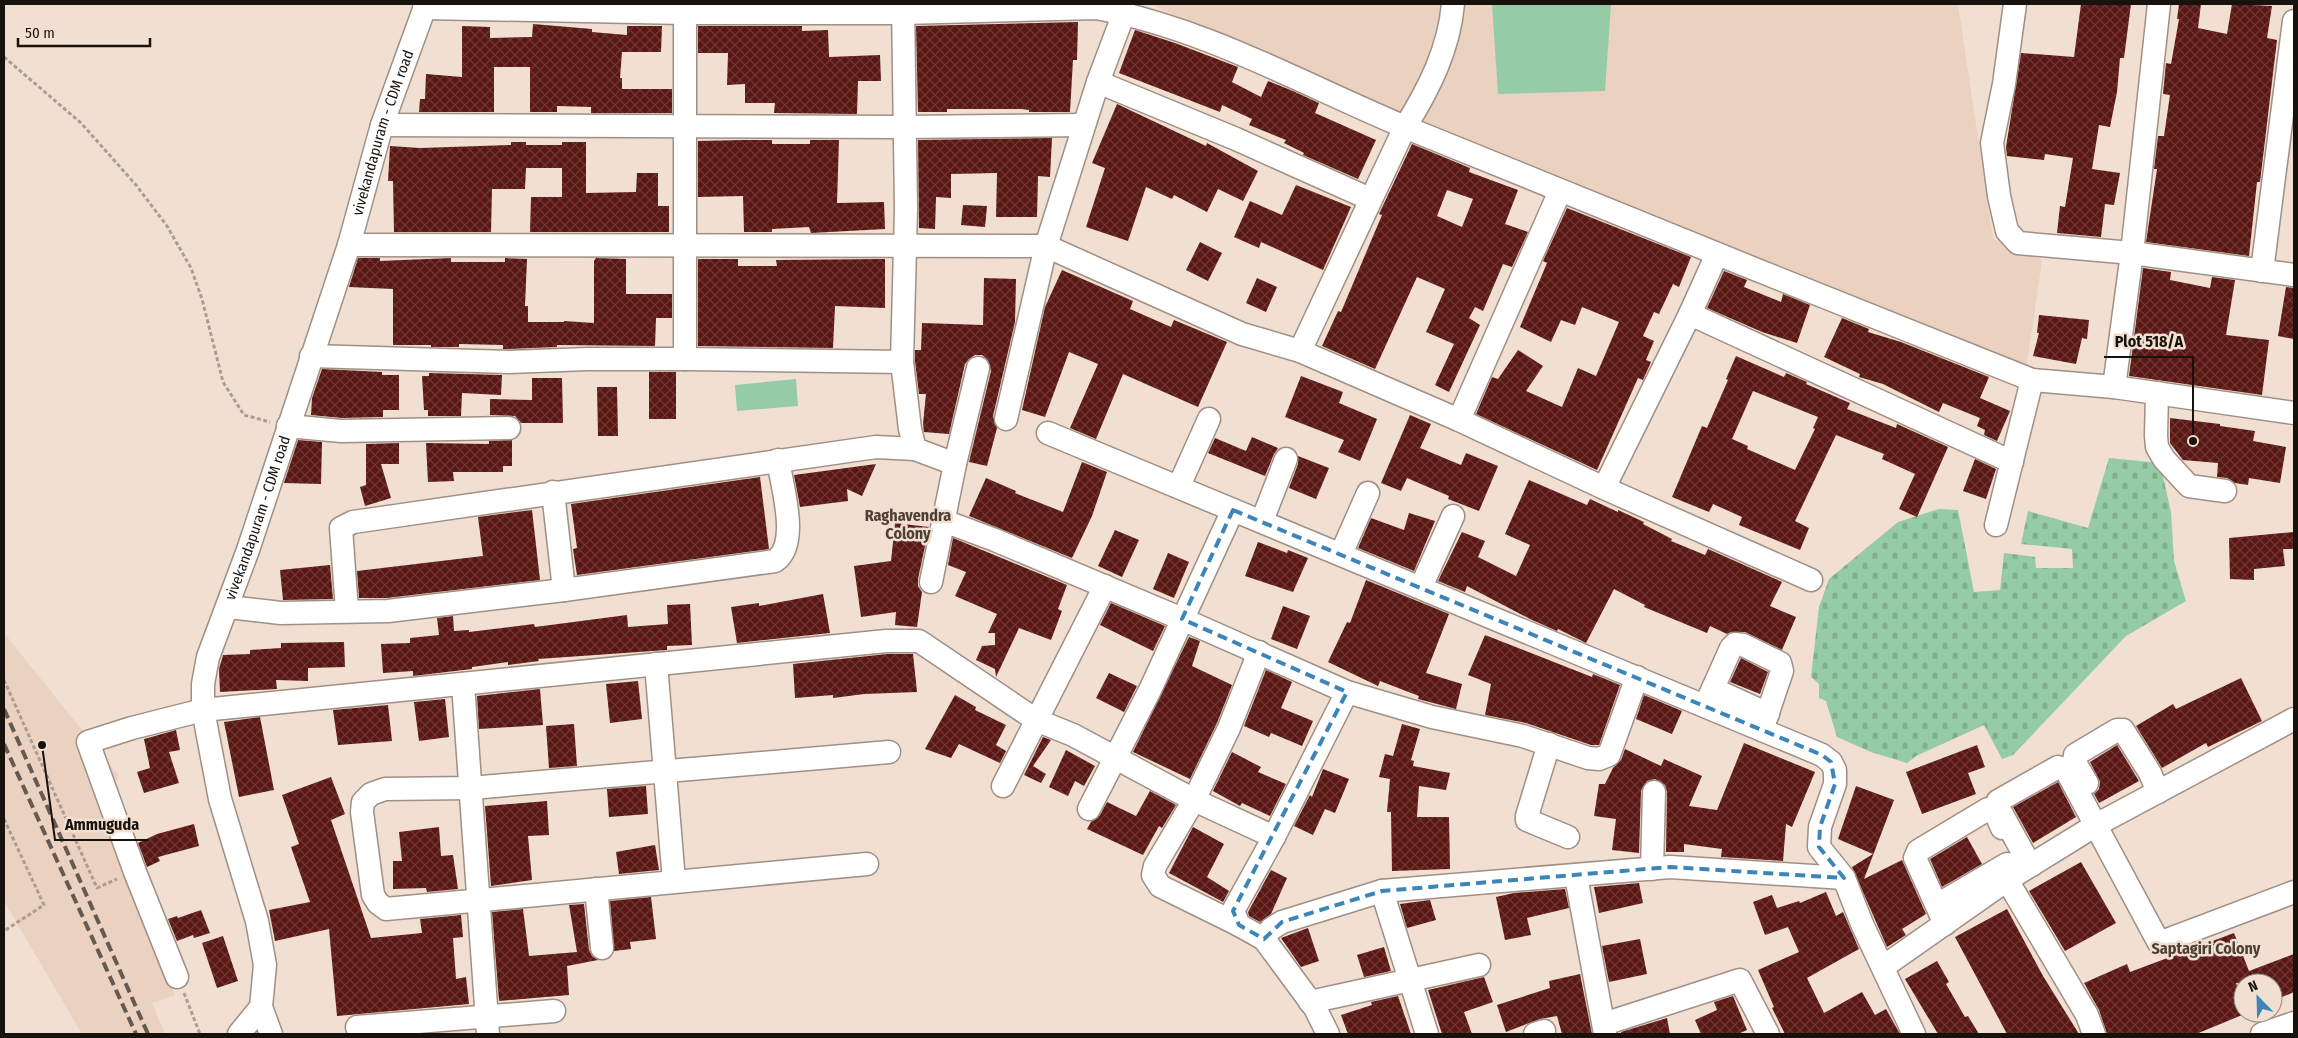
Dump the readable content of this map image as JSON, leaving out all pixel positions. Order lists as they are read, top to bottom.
{
  "streets": {
    "street": ["vivekandapuram - CDM road"]
  },
  "districts": ["Raghavendra Colony", "Saptagiri Colony"],
  "places": ["Plot 518/A", "Ammuguda"],
  "scale_bar": "50 m",
  "north": "top left"
}
